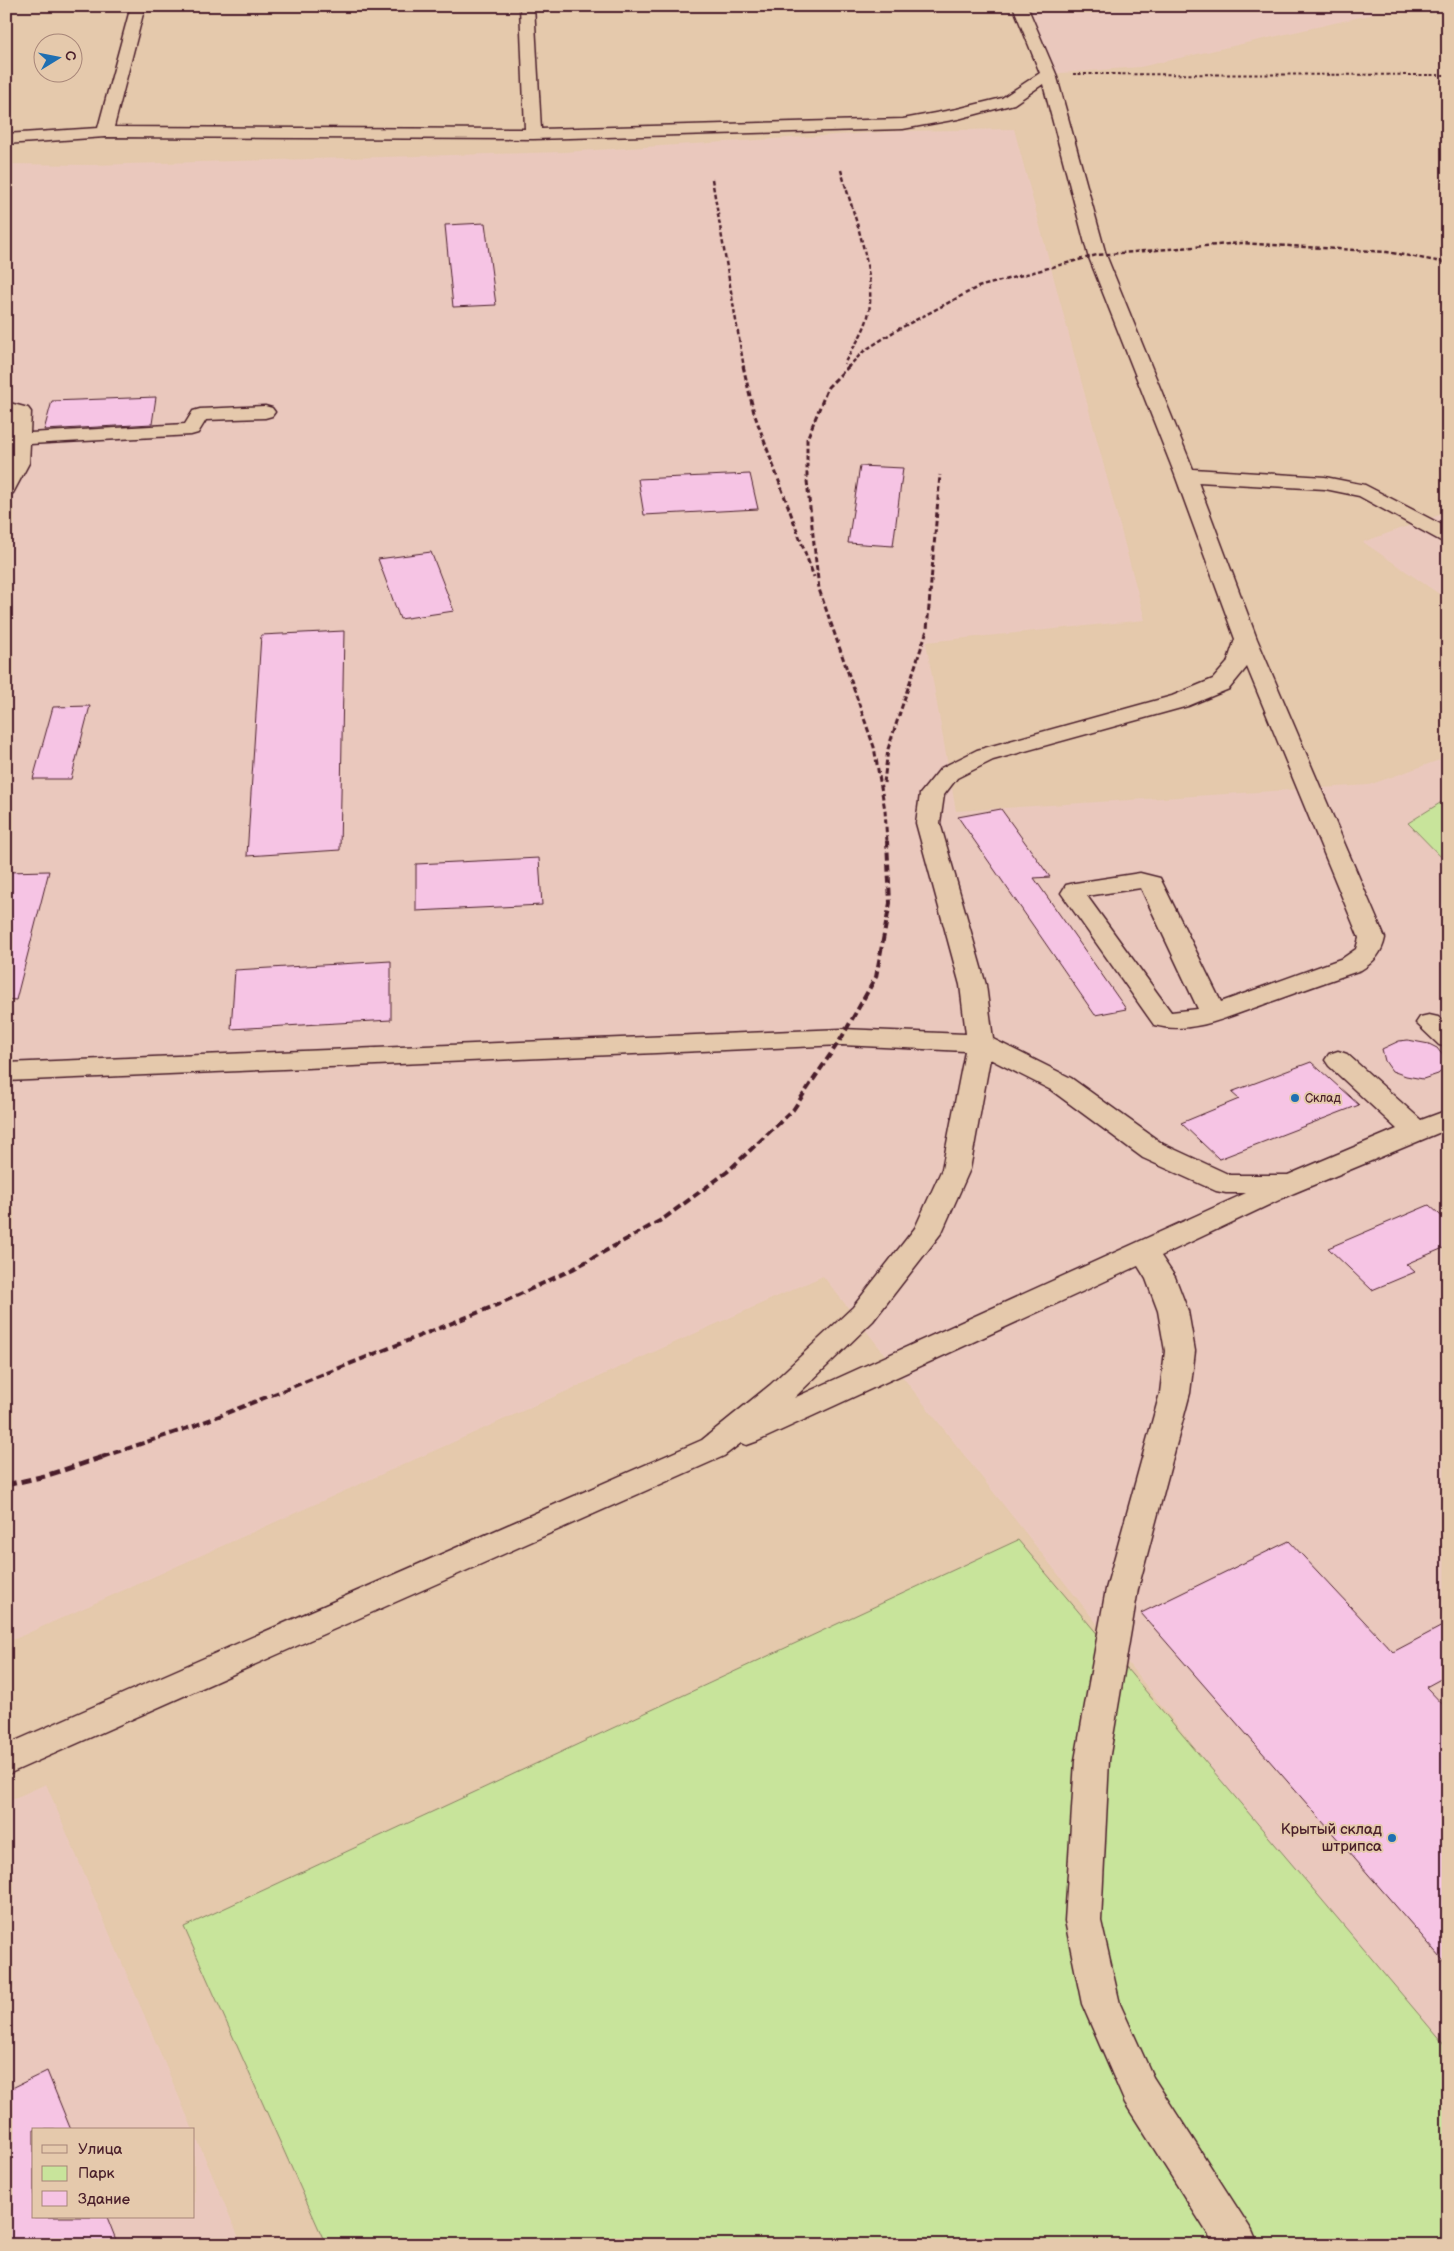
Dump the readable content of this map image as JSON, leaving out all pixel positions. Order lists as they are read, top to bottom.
{
  "places": ["Склад", "Крытый склад штрипса"],
  "legend": ["Улица", "Парк", "Здание"],
  "north": "right"
}
